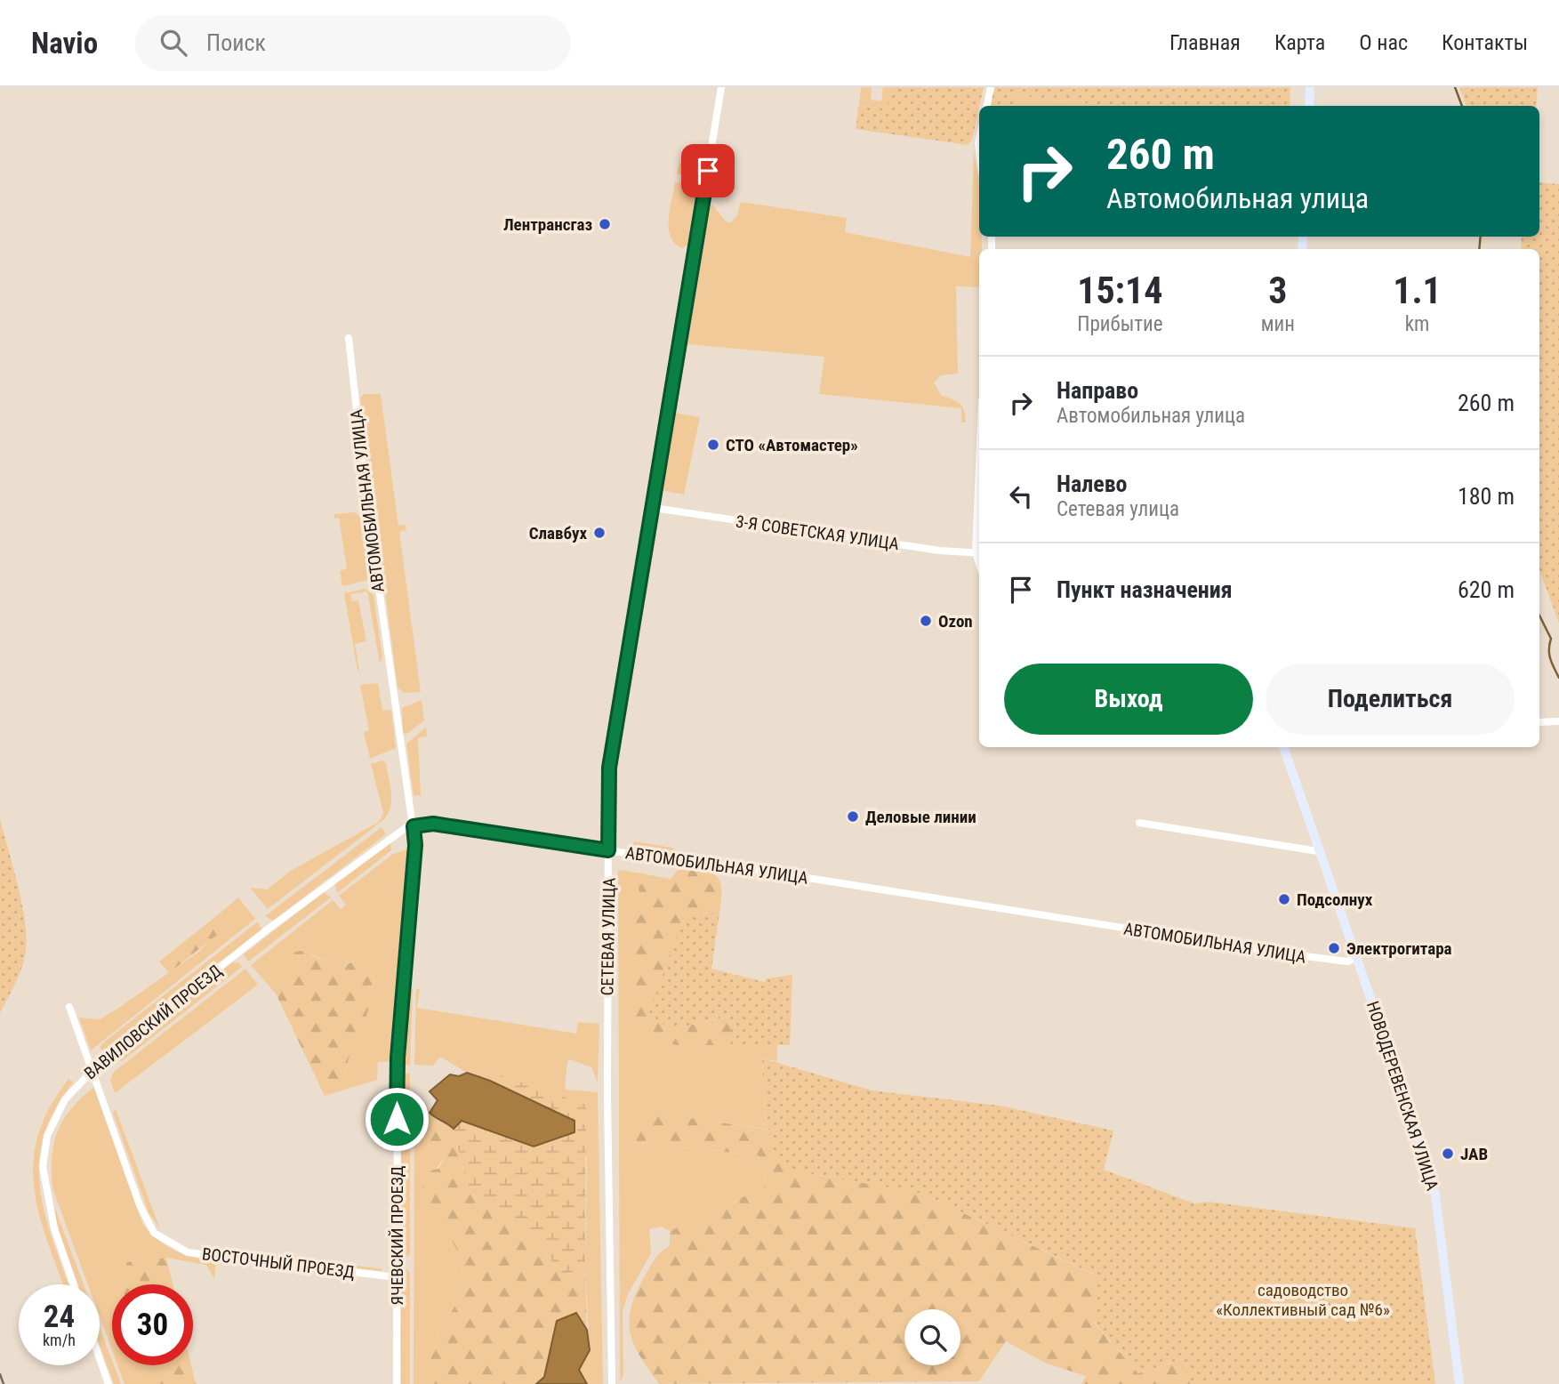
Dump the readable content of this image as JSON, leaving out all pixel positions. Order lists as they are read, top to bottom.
{
  "streets": {
    "main road": ["НОВОДЕРЕВЕНСКАЯ УЛИЦА"],
    "street": [
      "АВТОМОБИЛЬНАЯ УЛИЦА",
      "3-Я СОВЕТСКАЯ УЛИЦА",
      "СЕТЕВАЯ УЛИЦА",
      "ВАВИЛОВСКИЙ ПРОЕЗД",
      "ЯЧЕВСКИЙ ПРОЕЗД",
      "ВОСТОЧНЫЙ ПРОЕЗД"
    ]
  },
  "crossings": [
    ["АВТОМОБИЛЬНАЯ УЛИЦА", "СЕТЕВАЯ УЛИЦА"],
    ["АВТОМОБИЛЬНАЯ УЛИЦА", "ВАВИЛОВСКИЙ ПРОЕЗД"],
    ["АВТОМОБИЛЬНАЯ УЛИЦА", "НОВОДЕРЕВЕНСКАЯ УЛИЦА"],
    ["АВТОМОБИЛЬНАЯ УЛИЦА", "ЯЧЕВСКИЙ ПРОЕЗД"],
    ["3-Я СОВЕТСКАЯ УЛИЦА", "СЕТЕВАЯ УЛИЦА"],
    ["ВАВИЛОВСКИЙ ПРОЕЗД", "ЯЧЕВСКИЙ ПРОЕЗД"],
    ["ВАВИЛОВСКИЙ ПРОЕЗД", "ВОСТОЧНЫЙ ПРОЕЗД"],
    ["ЯЧЕВСКИЙ ПРОЕЗД", "ВОСТОЧНЫЙ ПРОЕЗД"]
  ],
  "parks": ["садоводство «Коллективный сад №6»"],
  "places": [
    "Лентрансгаз",
    "СТО «Автомастер»",
    "Славбух",
    "Ozon",
    "Деловые линии",
    "Подсолнух",
    "Электрогитара",
    "JAB"
  ],
  "page": {
    "header": "Navio",
    "search": "Поиск",
    "nav": [
      "Главная",
      "Карта",
      "О нас",
      "Контакты"
    ],
    "turn": ["260 m", "Автомобильная улица"],
    "eta": [
      "15:14",
      "Прибытие",
      "3",
      "мин",
      "1.1",
      "km"
    ],
    "list": [
      {
        "name": "Направо",
        "note": "Автомобильная улица",
        "value": "260 m"
      },
      {
        "name": "Налево",
        "note": "Сетевая улица",
        "value": "180 m"
      },
      {
        "name": "Пункт назначения",
        "value": "620 m"
      }
    ],
    "buttons": ["Выход", "Поделиться"],
    "speed": "24 km/h",
    "limit": "30"
  }
}
